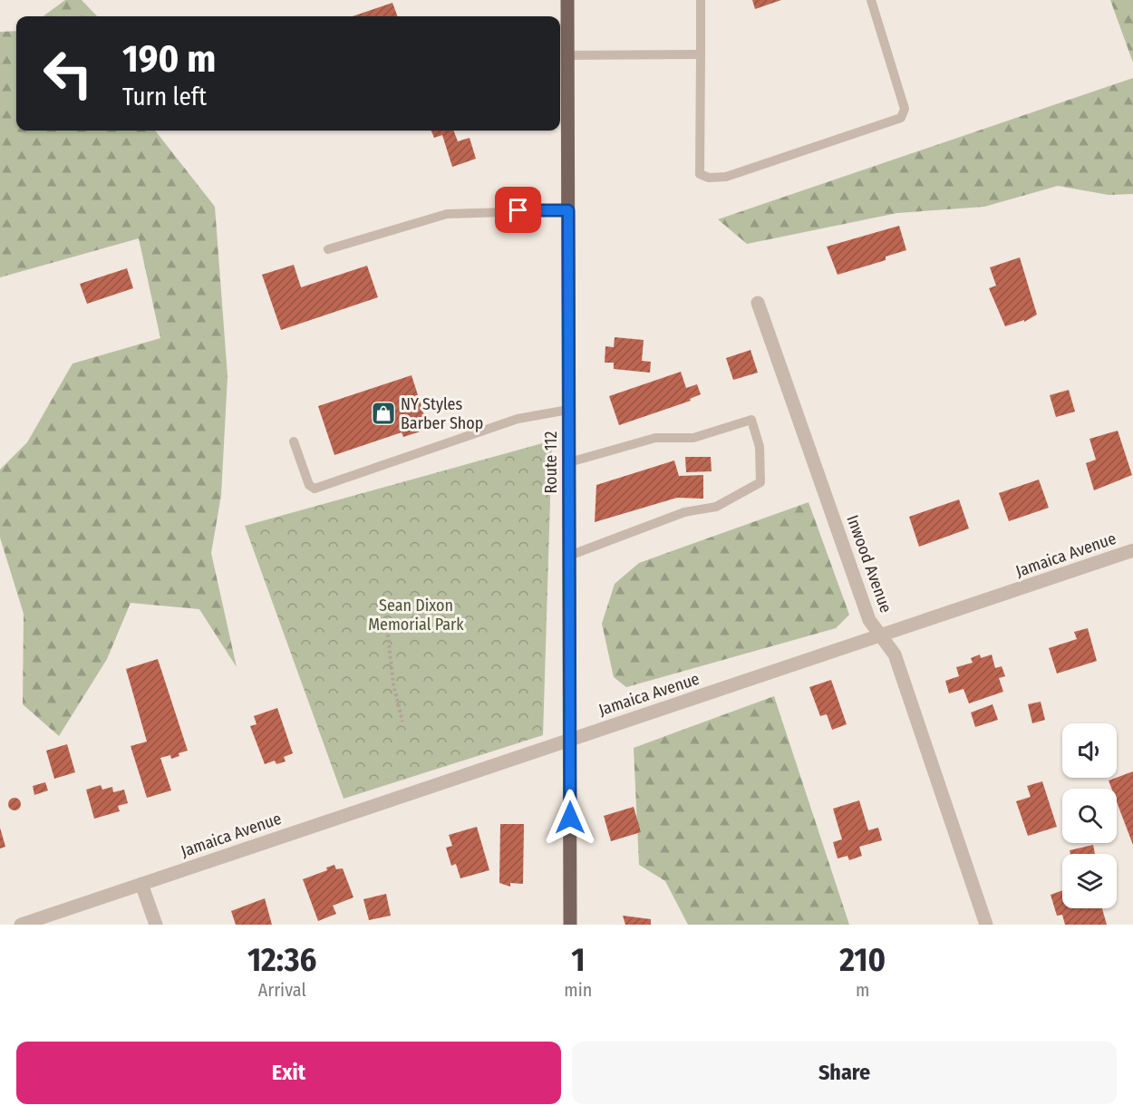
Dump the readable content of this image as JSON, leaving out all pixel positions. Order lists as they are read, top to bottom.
{
  "streets": {
    "main road": ["Route 112"],
    "street": ["Jamaica Avenue", "Inwood Avenue"]
  },
  "crossings": [
    ["Route 112", "Jamaica Avenue"],
    ["Jamaica Avenue", "Inwood Avenue"]
  ],
  "parks": ["Sean Dixon Memorial Park"],
  "places": {
    "shop": ["NY Styles Barber Shop"]
  },
  "page": {
    "turn": ["190 m", "Turn left"],
    "eta": [
      "12:36",
      "Arrival",
      "1",
      "min",
      "210",
      "m"
    ],
    "buttons": ["Exit", "Share"]
  }
}
